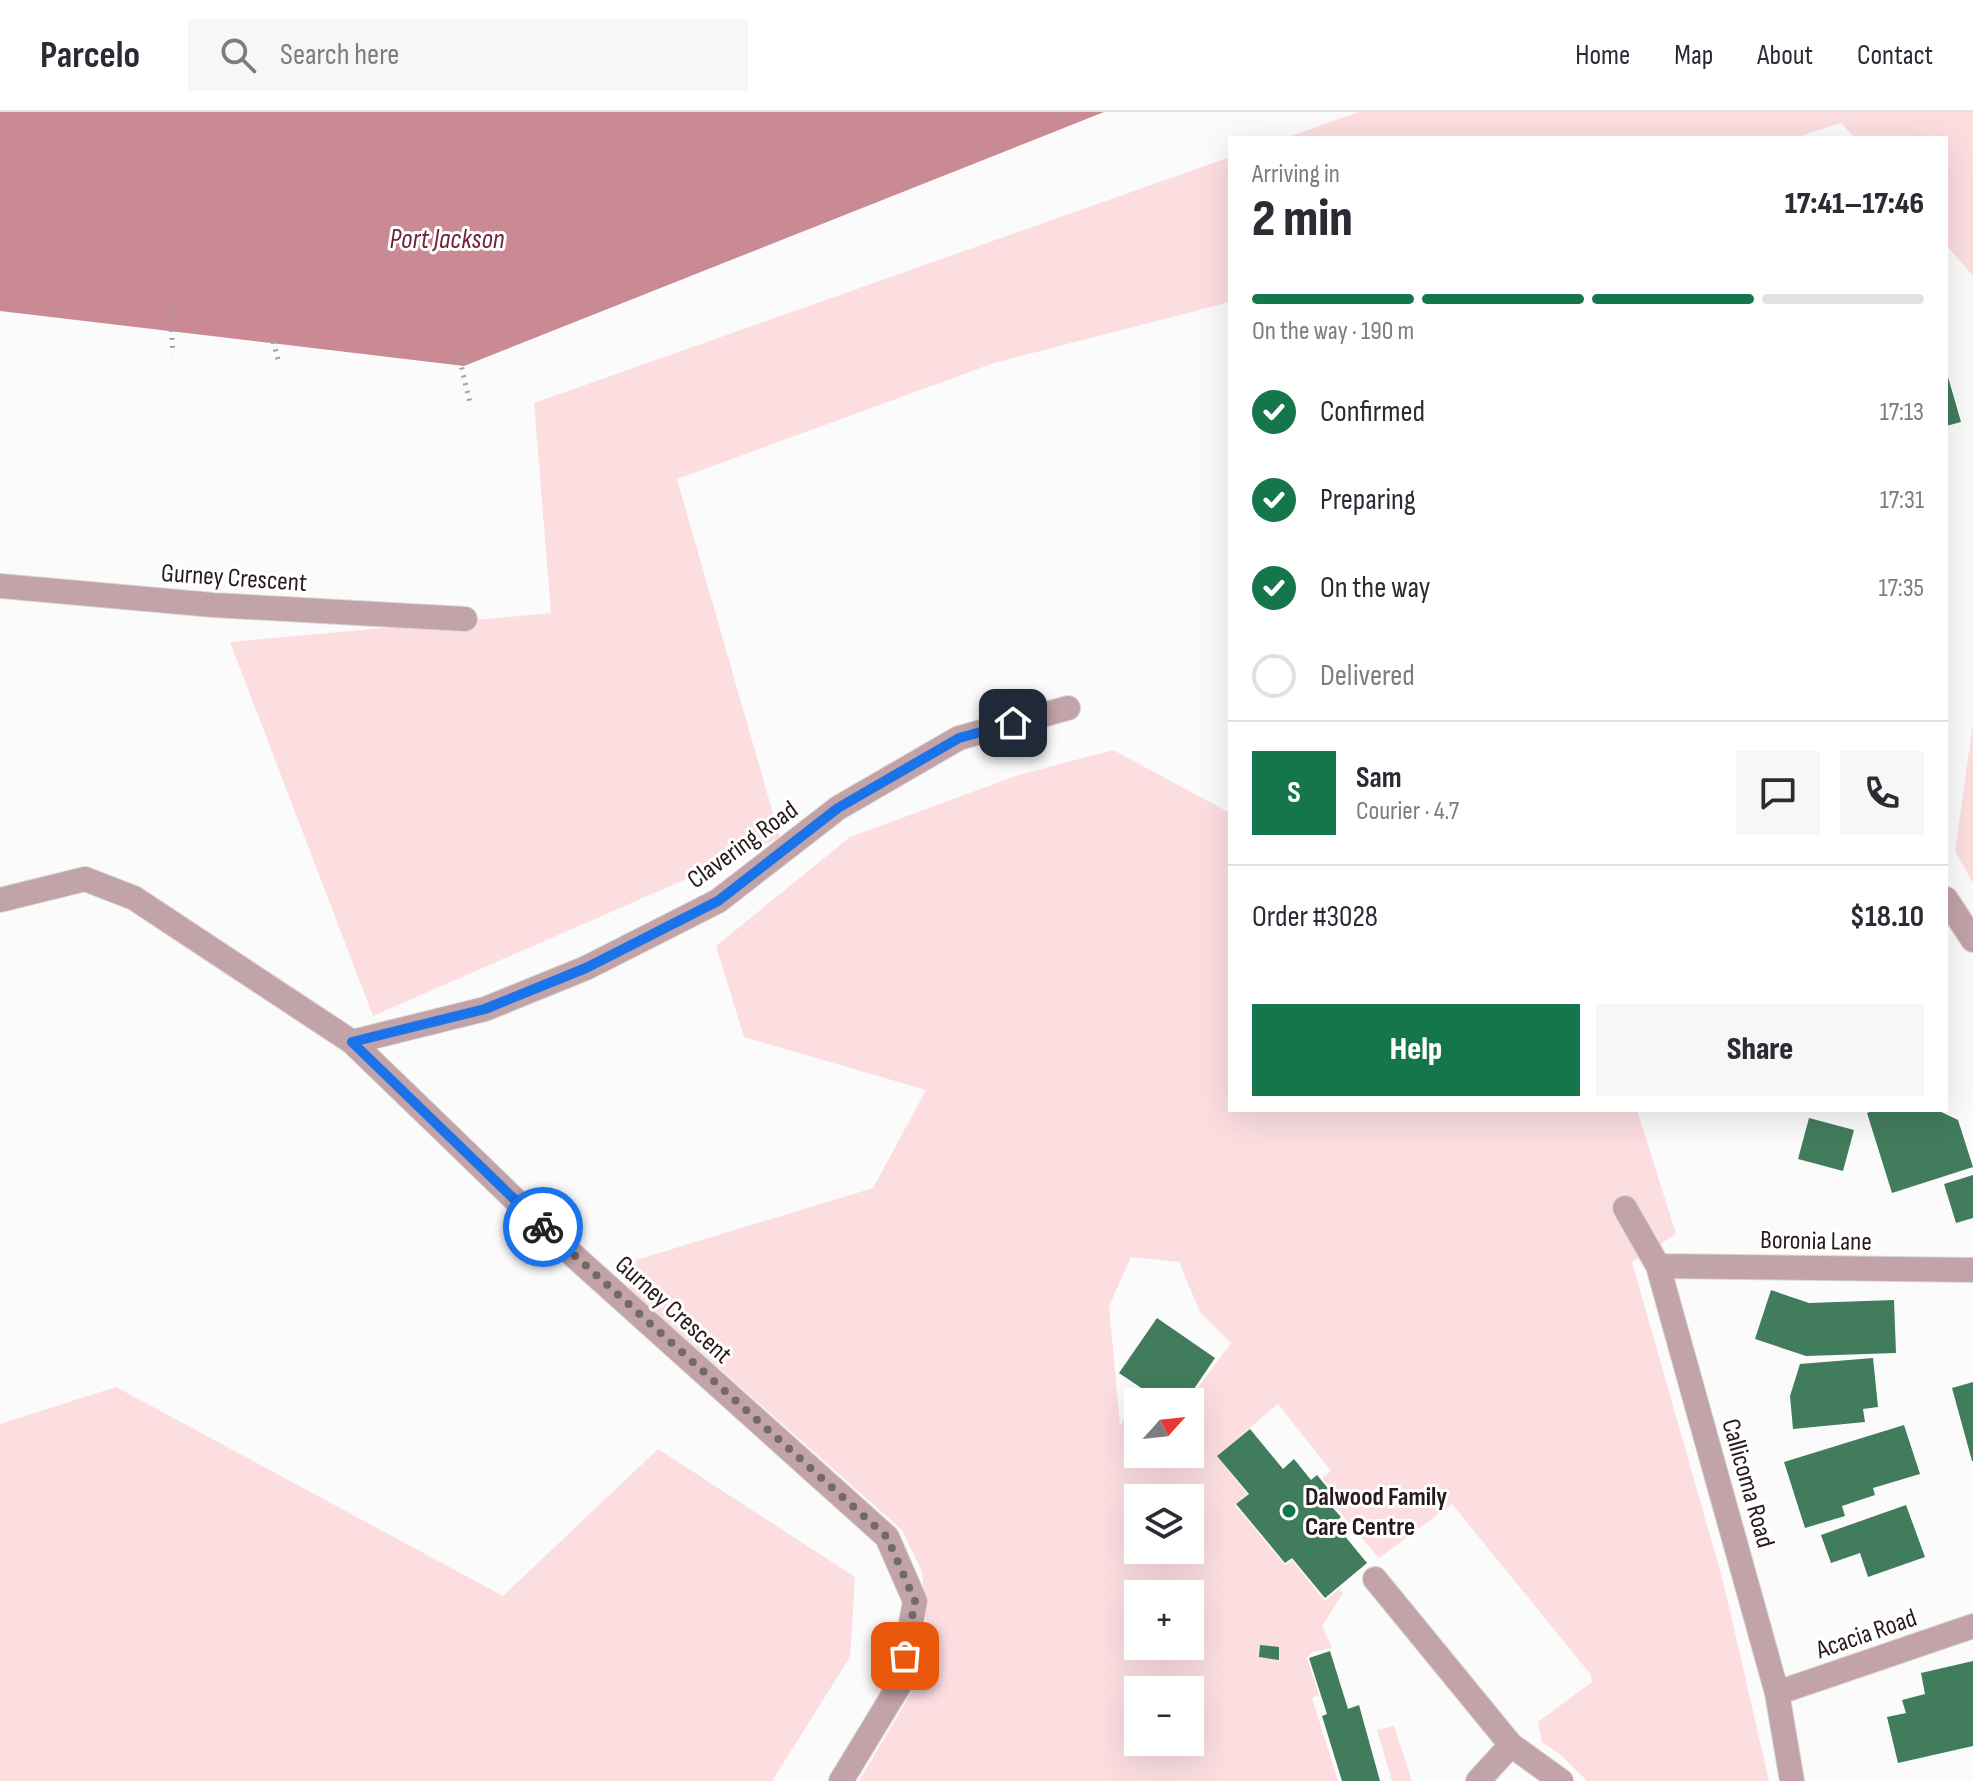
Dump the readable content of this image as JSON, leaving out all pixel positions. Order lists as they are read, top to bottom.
{
  "streets": {
    "street": [
      "Gurney Crescent",
      "Clavering Road",
      "Boronia Lane",
      "Callicoma Road",
      "Acacia Road"
    ]
  },
  "crossings": [
    ["Gurney Crescent", "Clavering Road"],
    ["Boronia Lane", "Callicoma Road"],
    ["Callicoma Road", "Acacia Road"]
  ],
  "water": ["Port Jackson"],
  "places": ["Dalwood Family Care Centre"],
  "north": "top right",
  "page": {
    "header": "Parcelo",
    "search": "Search here",
    "nav": [
      "Home",
      "Map",
      "About",
      "Contact"
    ],
    "heading": ["2 min", "Arriving in", "17:41–17:46"],
    "panel": [
      "Sam",
      "Courier · 4.7",
      "Order #3028",
      "$18.10"
    ],
    "bar": "On the way · 190 m",
    "list": [
      ["Confirmed", "17:13"],
      ["Preparing", "17:31"],
      ["On the way", "17:35"],
      "Delivered"
    ],
    "round": "S",
    "buttons": ["Help", "Share"],
    "map_buttons": ["+", "−"]
  }
}
